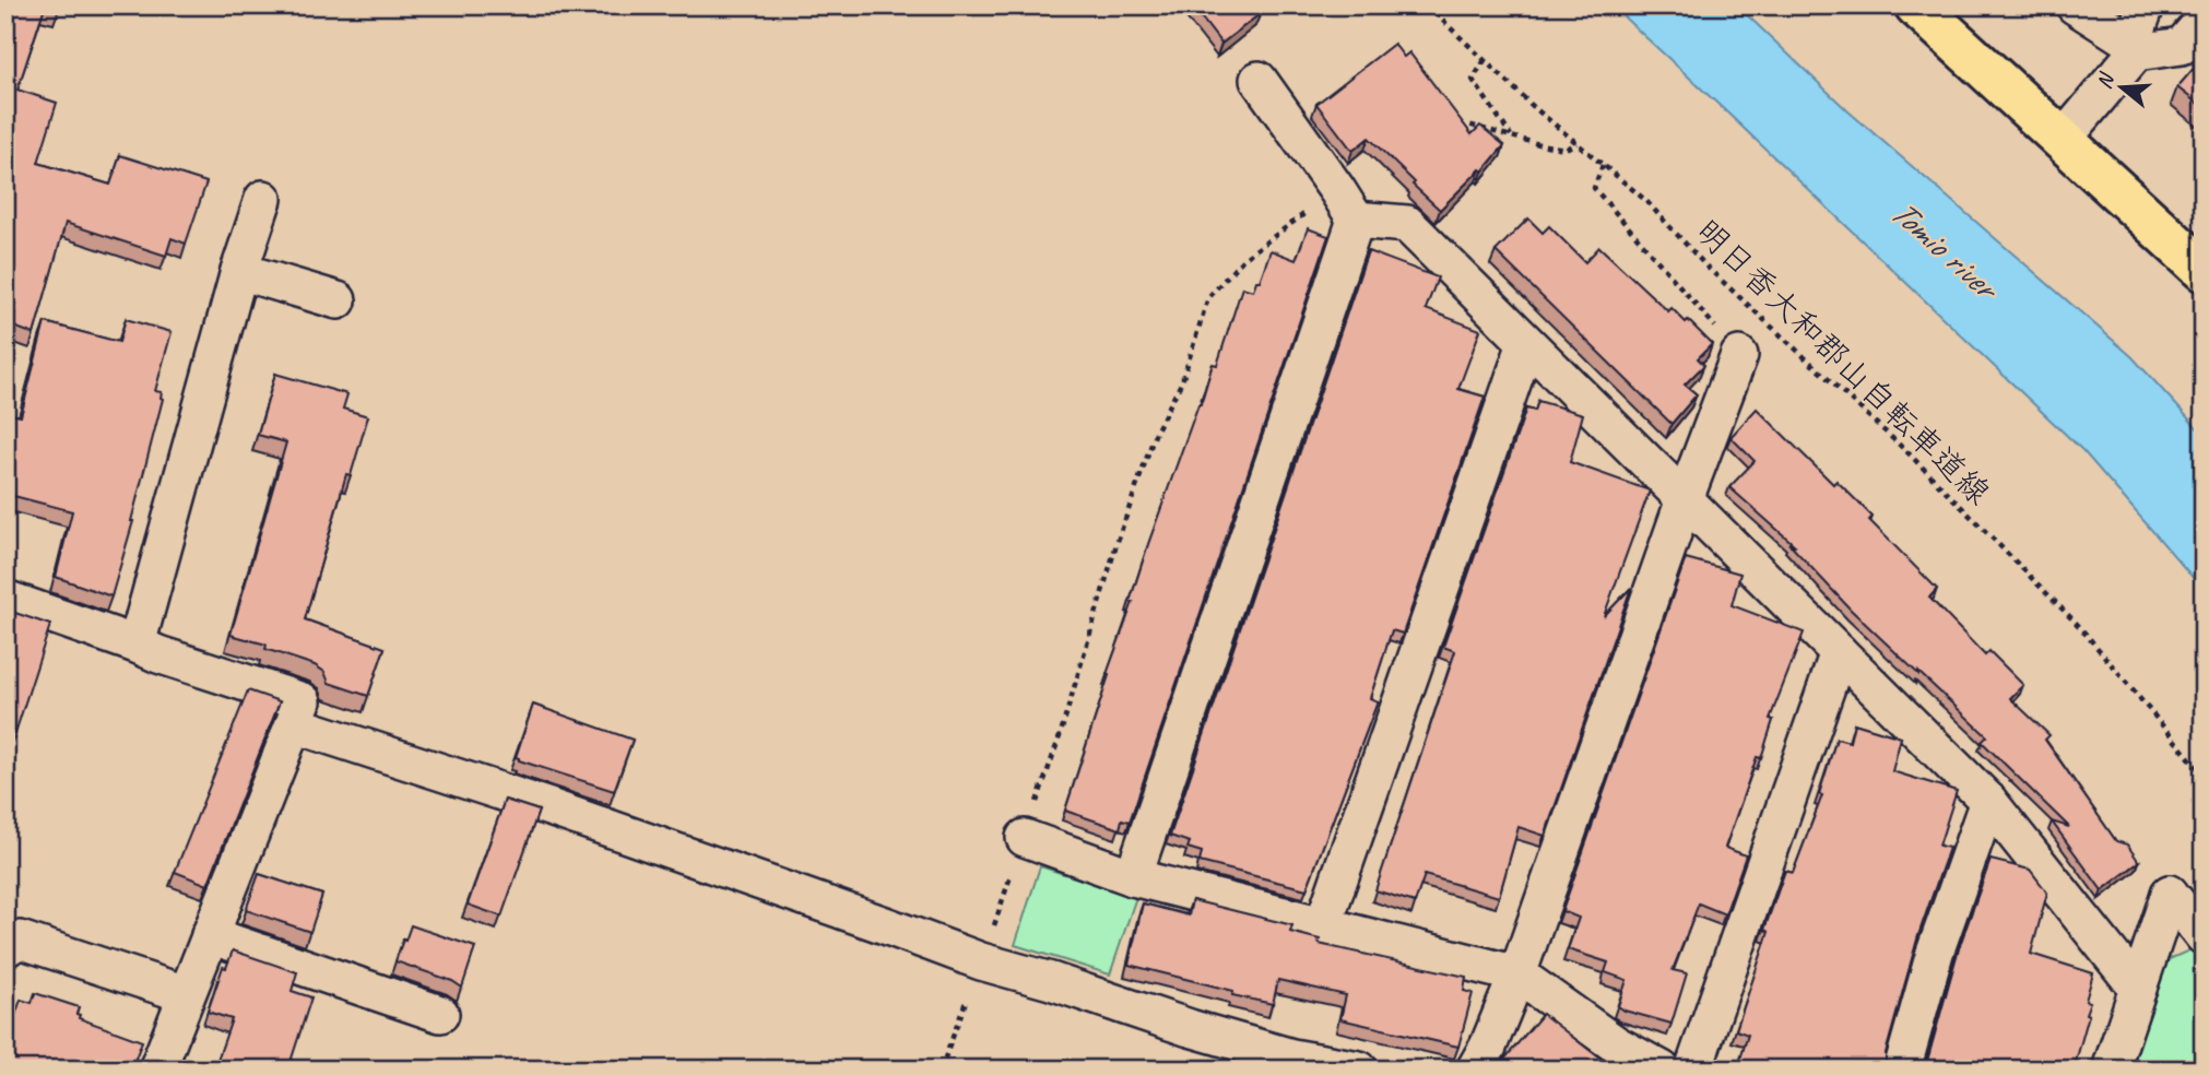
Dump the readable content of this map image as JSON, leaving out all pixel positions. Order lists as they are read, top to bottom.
{
  "streets": {
    "path": ["明日香大和郡山自転車道線"]
  },
  "water": ["Tomio river"],
  "north": "left"
}
